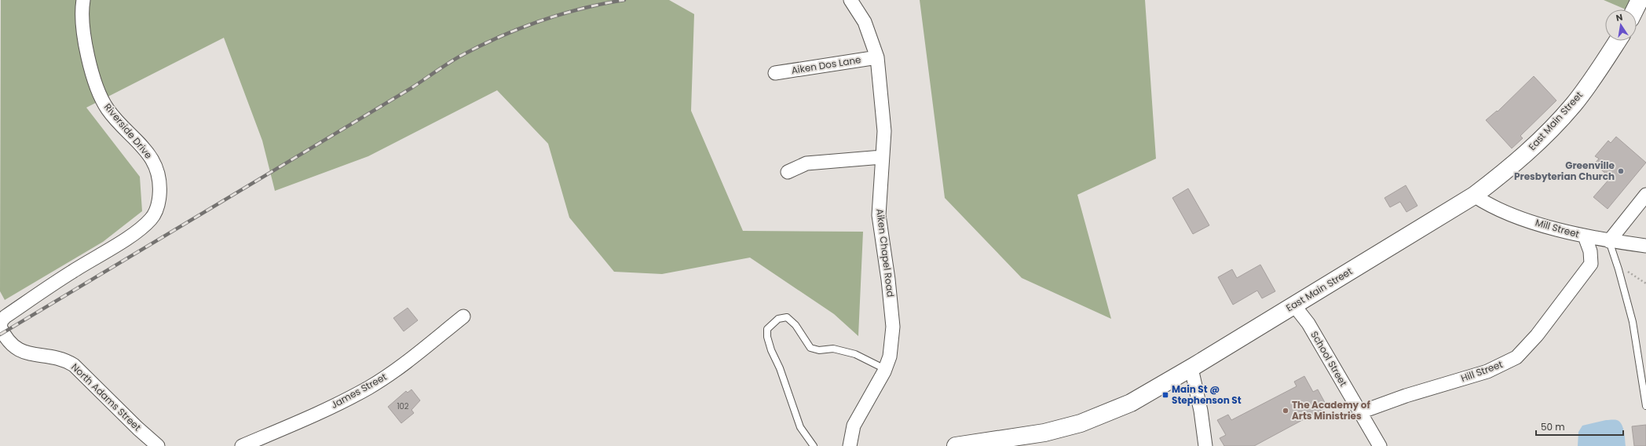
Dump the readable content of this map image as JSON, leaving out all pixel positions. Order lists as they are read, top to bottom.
{
  "streets": {
    "street": [
      "Aiken Dos Lane",
      "East Main Street",
      "Riverside Drive",
      "Mill Street",
      "Aiken Chapel Road",
      "School Street",
      "Hill Street",
      "James Street",
      "North Adams Street"
    ]
  },
  "crossings": [
    ["Aiken Dos Lane", "Aiken Chapel Road"],
    ["East Main Street", "Mill Street"],
    ["East Main Street", "School Street"],
    ["Riverside Drive", "North Adams Street"],
    ["Mill Street", "Hill Street"],
    ["School Street", "Hill Street"]
  ],
  "places": {
    "other": ["Greenville Presbyterian Church", "The Academy of Arts Ministries"],
    "transit": ["Main St @ Stephenson St"]
  },
  "house_numbers": ["102"],
  "scale_bar": "50 m",
  "north": "top"
}
